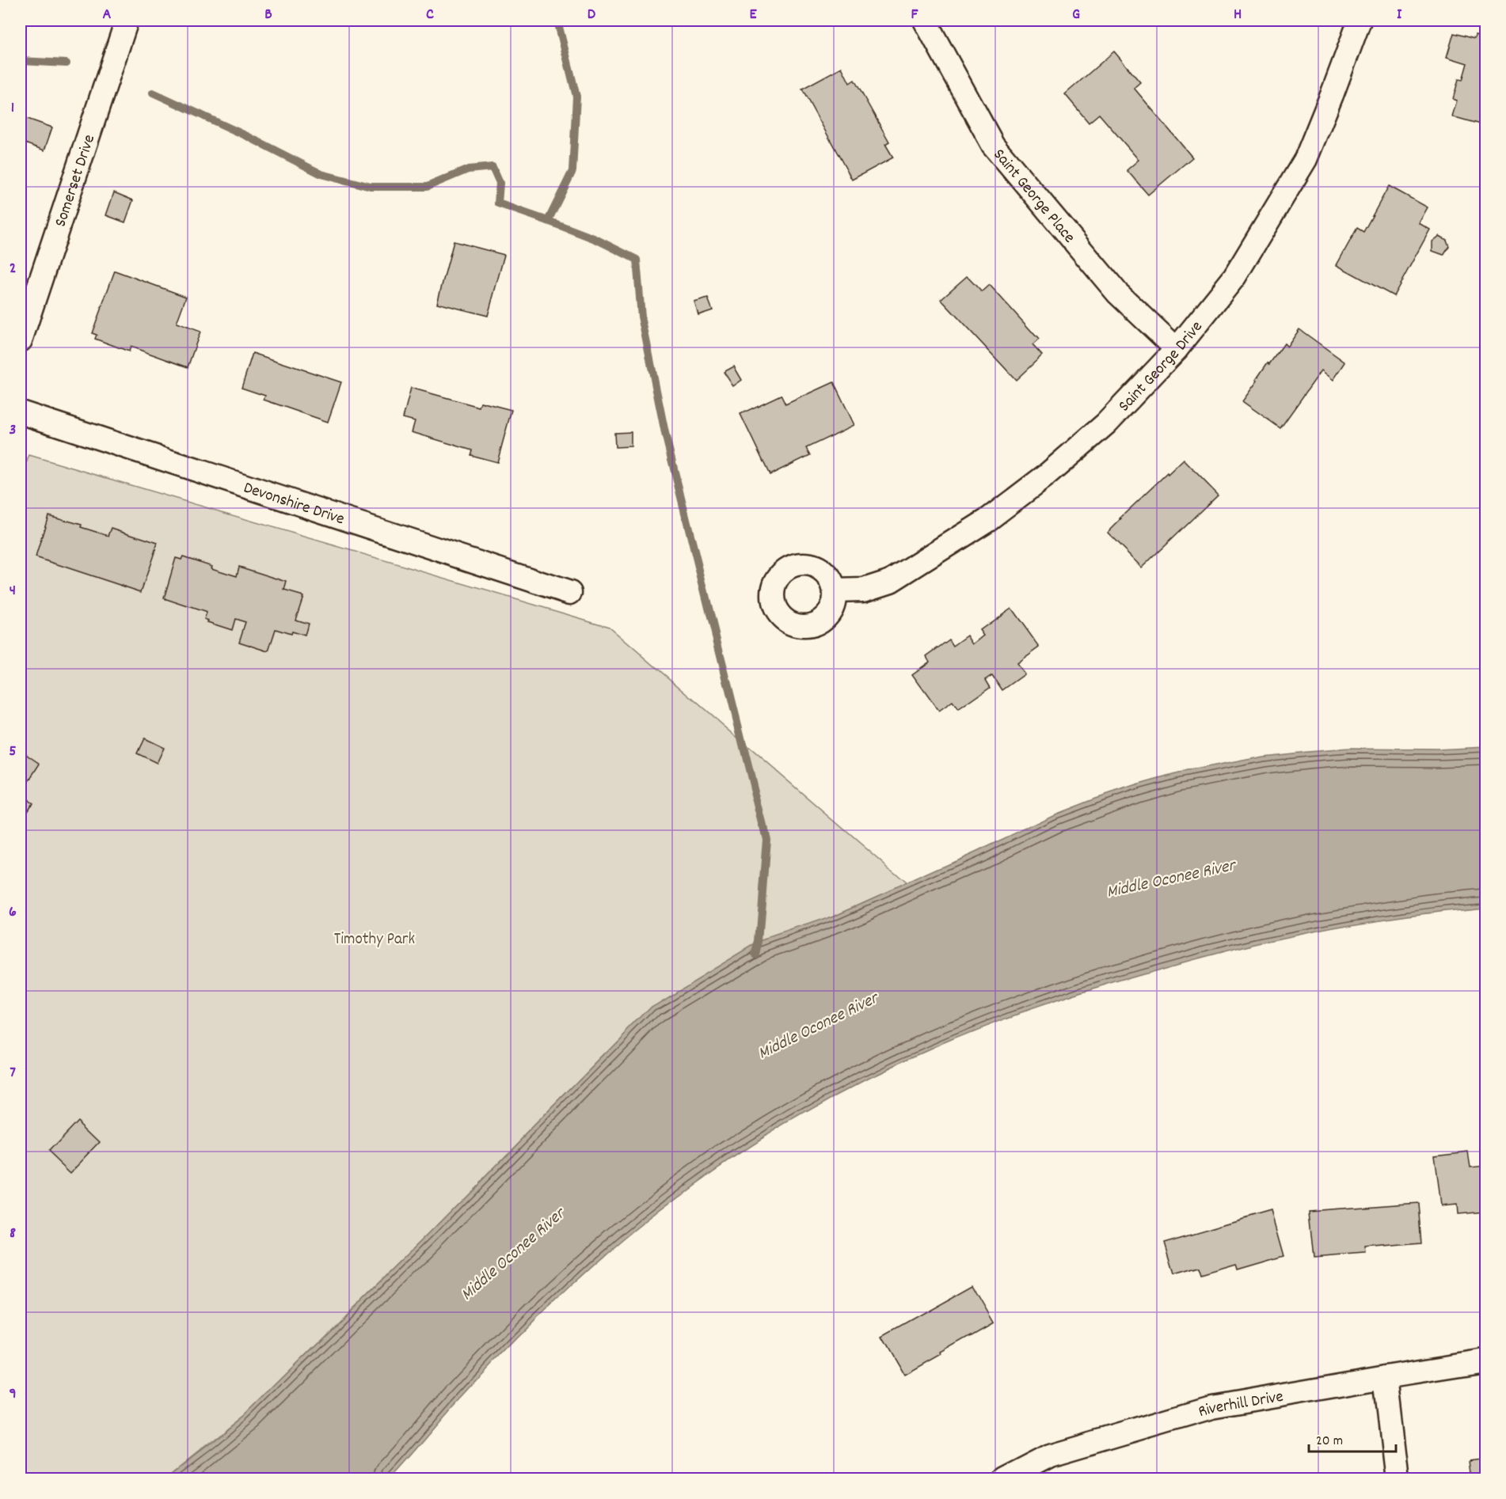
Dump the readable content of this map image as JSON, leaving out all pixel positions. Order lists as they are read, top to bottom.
{
  "streets": {
    "street": [
      "Somerset Drive",
      "Saint George Place",
      "Saint George Drive",
      "Devonshire Drive",
      "Riverhill Drive"
    ]
  },
  "crossings": [
    ["Saint George Place", "Saint George Drive"]
  ],
  "water": ["Middle Oconee River"],
  "parks": ["Timothy Park"],
  "scale_bar": "20 m",
  "grid": {
    "columns": [
      "A",
      "B",
      "C",
      "D",
      "E",
      "F",
      "G",
      "H",
      "I"
    ],
    "rows": [
      "1",
      "2",
      "3",
      "4",
      "5",
      "6",
      "7",
      "8",
      "9"
    ]
  }
}
